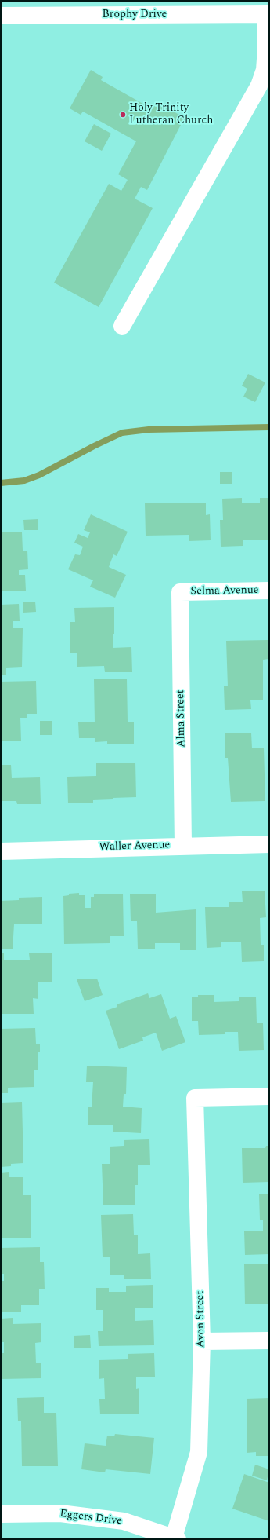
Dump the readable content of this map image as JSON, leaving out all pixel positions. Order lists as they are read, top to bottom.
{
  "streets": {
    "street": [
      "Brophy Drive",
      "Selma Avenue",
      "Alma Street",
      "Waller Avenue",
      "Avon Street",
      "Eggers Drive"
    ]
  },
  "crossings": [
    ["Selma Avenue", "Alma Street"],
    ["Alma Street", "Waller Avenue"],
    ["Avon Street", "Eggers Drive"]
  ],
  "places": ["Holy Trinity Lutheran Church"]
}
